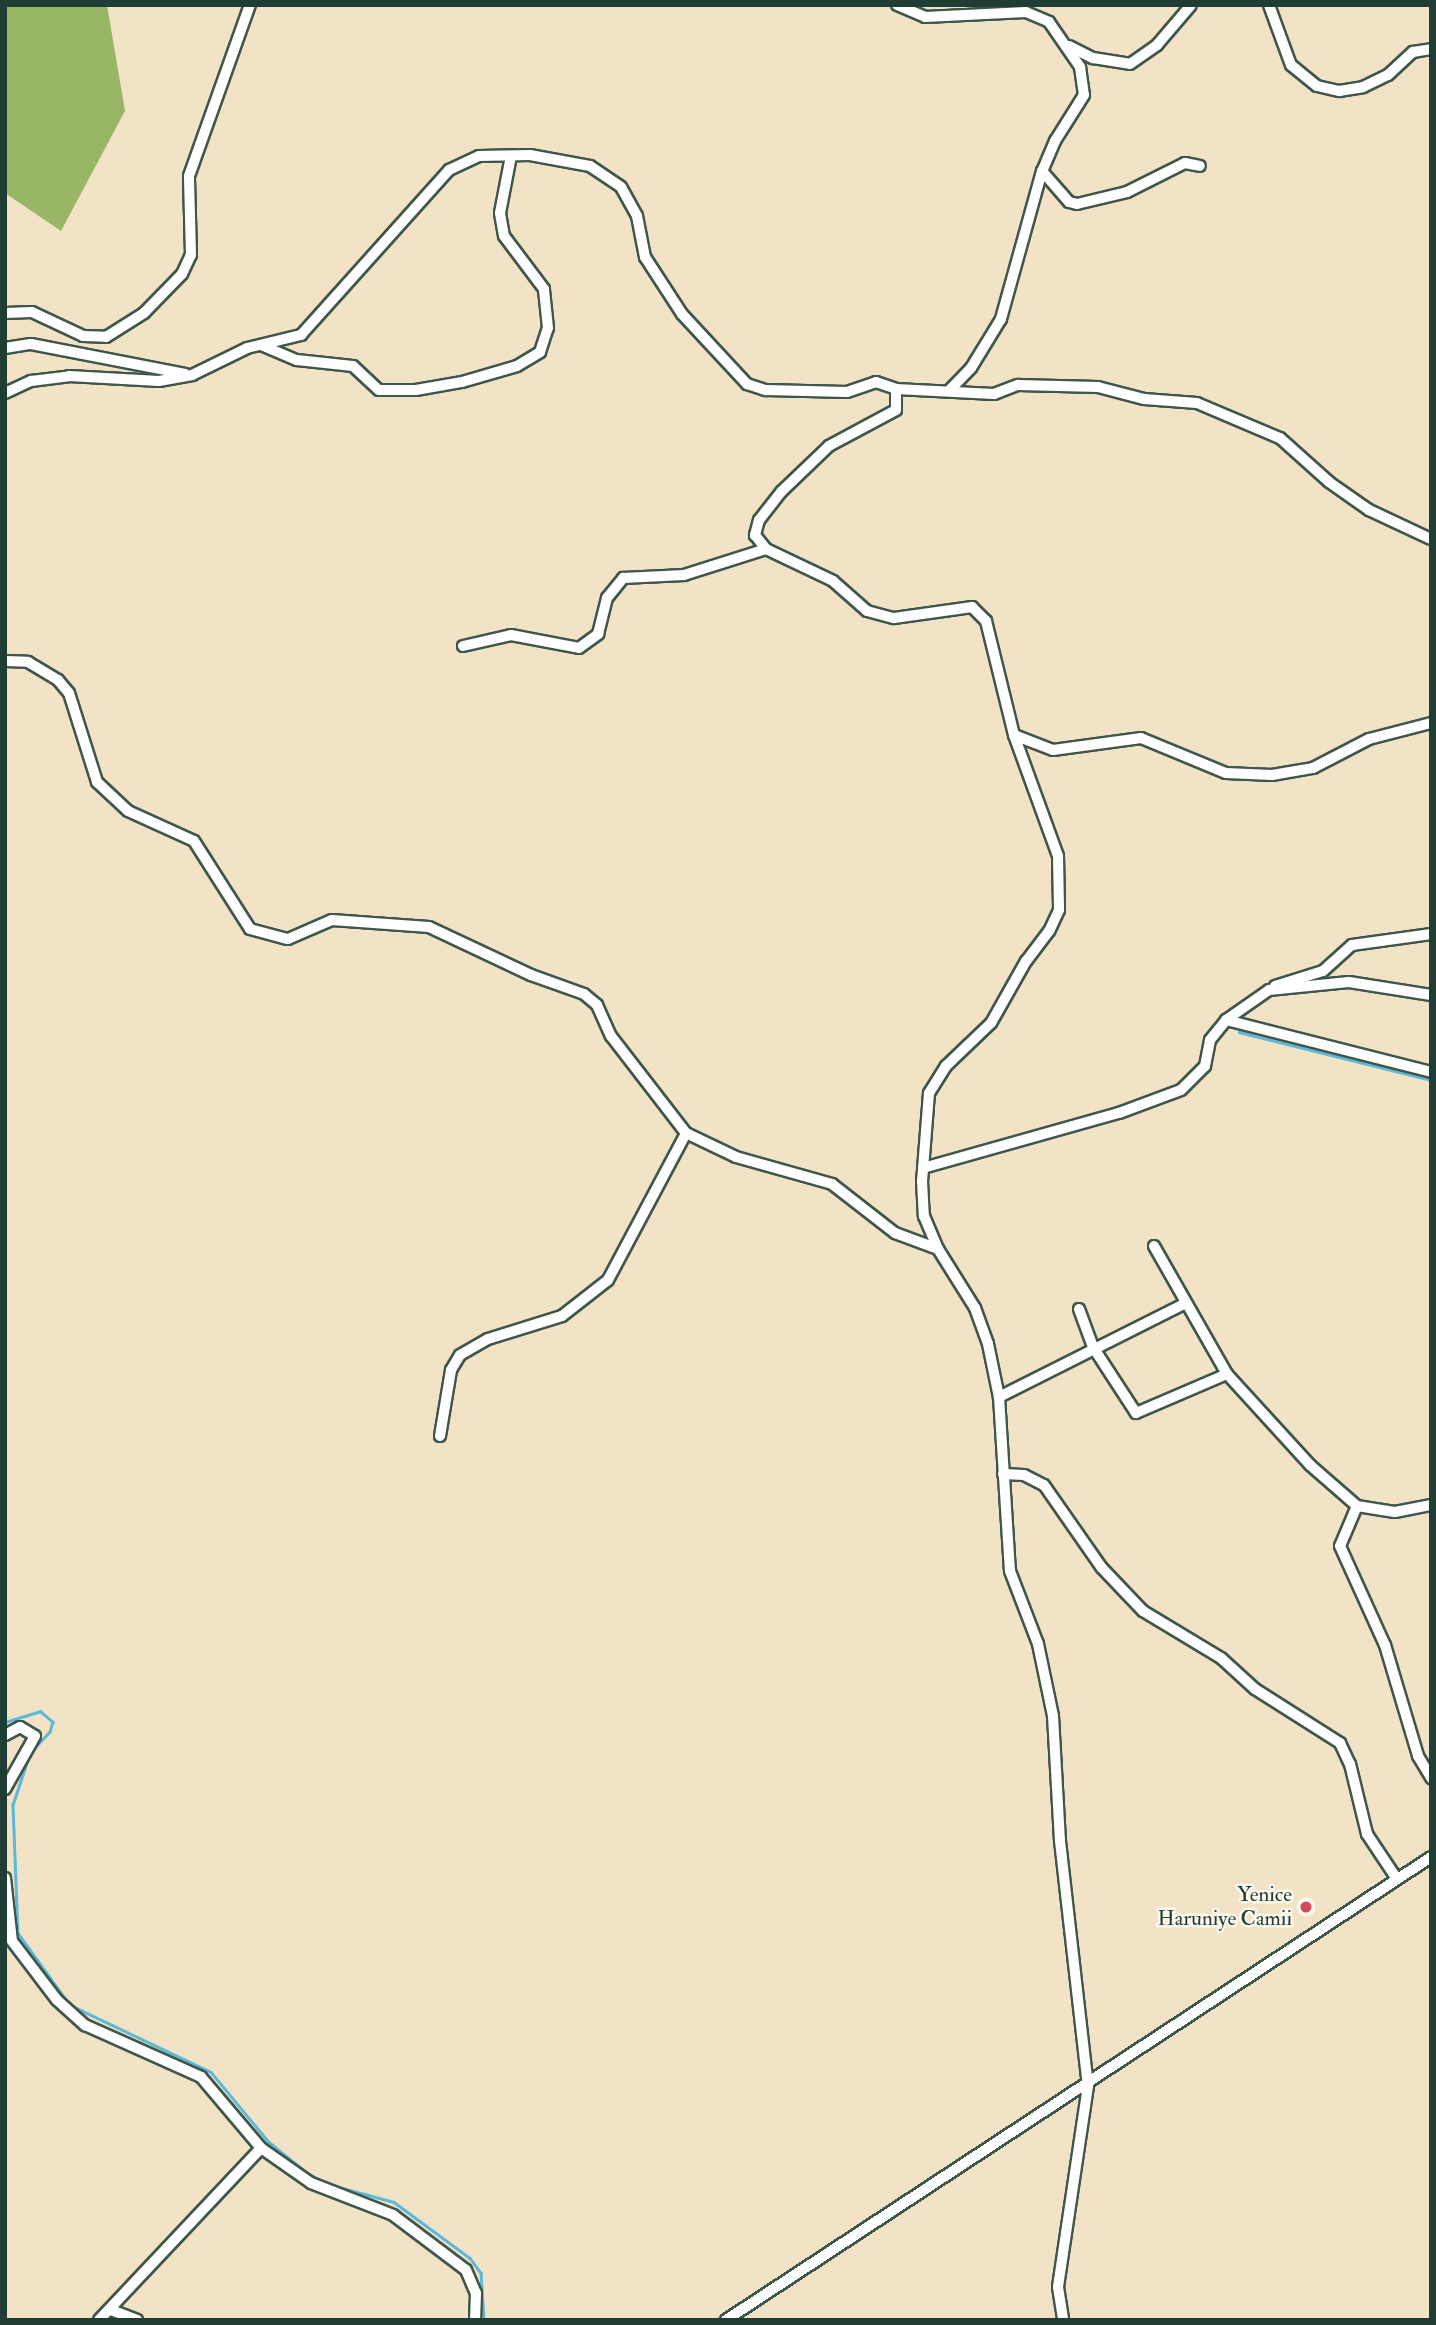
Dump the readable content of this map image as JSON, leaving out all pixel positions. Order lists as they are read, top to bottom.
{
  "places": ["Yenice Haruniye Camii"]
}
